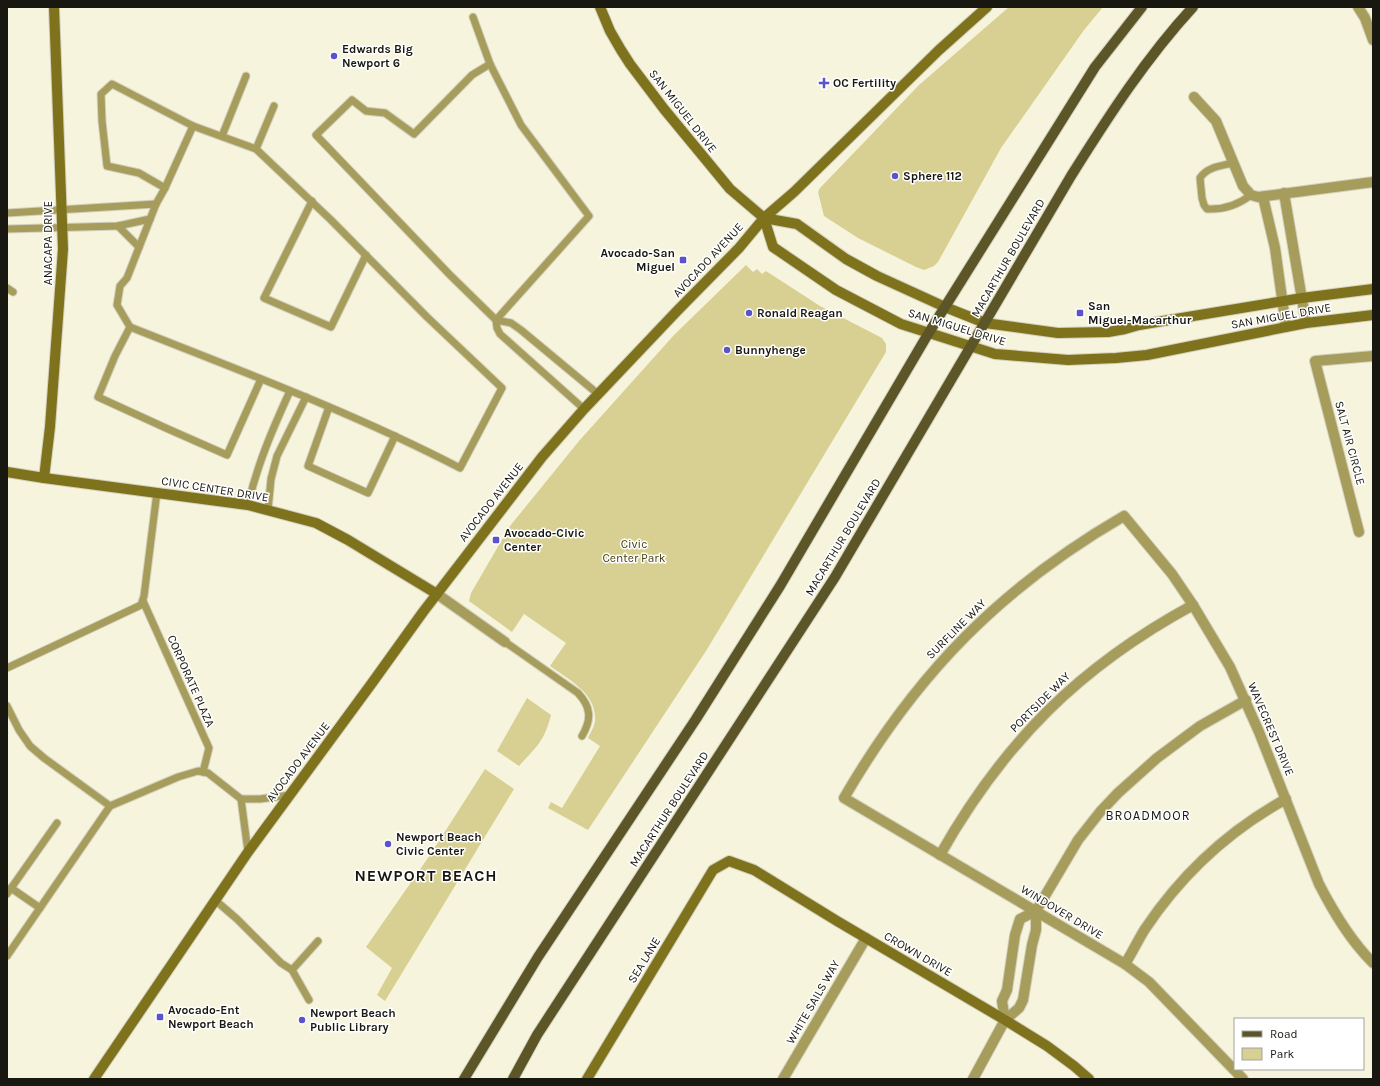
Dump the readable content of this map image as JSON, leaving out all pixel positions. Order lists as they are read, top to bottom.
{
  "streets": {
    "main road": ["MACARTHUR BOULEVARD"],
    "street": [
      "SAN MIGUEL DRIVE",
      "ANACAPA DRIVE",
      "AVOCADO AVENUE",
      "SALT AIR CIRCLE",
      "CIVIC CENTER DRIVE",
      "SURFLINE WAY",
      "PORTSIDE WAY",
      "WAVECREST DRIVE",
      "WINDOVER DRIVE",
      "CROWN DRIVE",
      "SEA LANE",
      "WHITE SAILS WAY"
    ],
    "lane": ["CORPORATE PLAZA"]
  },
  "crossings": [
    ["SAN MIGUEL DRIVE", "MACARTHUR BOULEVARD"],
    ["SAN MIGUEL DRIVE", "AVOCADO AVENUE"],
    ["ANACAPA DRIVE", "CIVIC CENTER DRIVE"],
    ["AVOCADO AVENUE", "CIVIC CENTER DRIVE"],
    ["SURFLINE WAY", "WAVECREST DRIVE"],
    ["SURFLINE WAY", "WINDOVER DRIVE"],
    ["PORTSIDE WAY", "WAVECREST DRIVE"],
    ["PORTSIDE WAY", "WINDOVER DRIVE"],
    ["CROWN DRIVE", "SEA LANE"],
    ["CROWN DRIVE", "WHITE SAILS WAY"]
  ],
  "districts": ["BROADMOOR", "NEWPORT BEACH"],
  "parks": ["Civic Center Park"],
  "places": {
    "other": [
      "Edwards Big Newport 6",
      "Sphere 112",
      "Ronald Reagan",
      "Bunnyhenge",
      "Newport Beach Civic Center",
      "Newport Beach Public Library"
    ],
    "health": ["OC Fertility"],
    "transit": [
      "Avocado-San Miguel",
      "San Miguel-Macarthur",
      "Avocado-Civic Center",
      "Avocado-Ent Newport Beach"
    ]
  },
  "legend": ["Road", "Park"]
}
